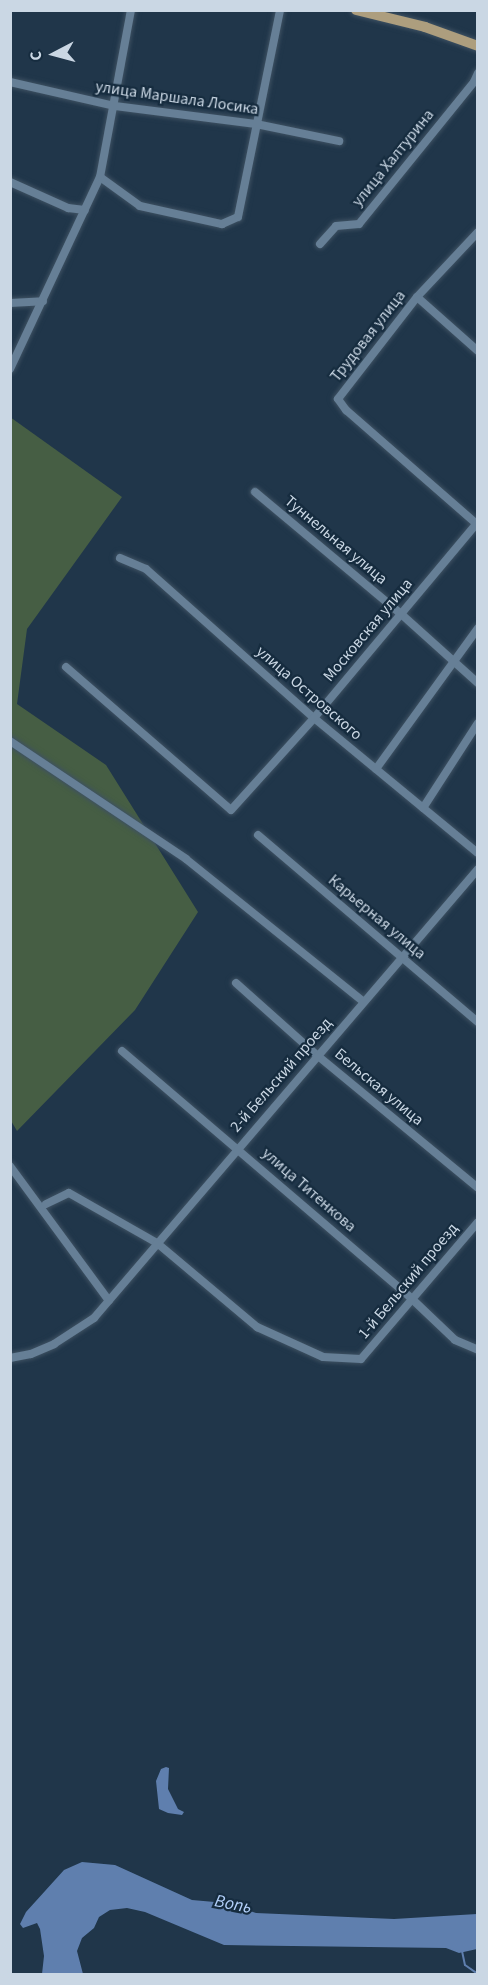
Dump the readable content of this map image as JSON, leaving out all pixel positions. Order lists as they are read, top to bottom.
{
  "streets": {
    "street": [
      "улица Маршала Лосика",
      "улица Халтурина",
      "Трудовая улица",
      "Туннельная улица",
      "Московская улица",
      "улица Островского",
      "Карьерная улица",
      "2-й Бельский проезд",
      "Бельская улица",
      "улица Титенкова",
      "1-й Бельский проезд"
    ]
  },
  "crossings": [
    ["Трудовая улица", "Московская улица"],
    ["Туннельная улица", "Московская улица"],
    ["Московская улица", "улица Островского"],
    ["Карьерная улица", "2-й Бельский проезд"],
    ["2-й Бельский проезд", "Бельская улица"],
    ["2-й Бельский проезд", "улица Титенкова"],
    ["2-й Бельский проезд", "1-й Бельский проезд"],
    ["улица Титенкова", "1-й Бельский проезд"]
  ],
  "water": ["Вопь"],
  "north": "left"
}
